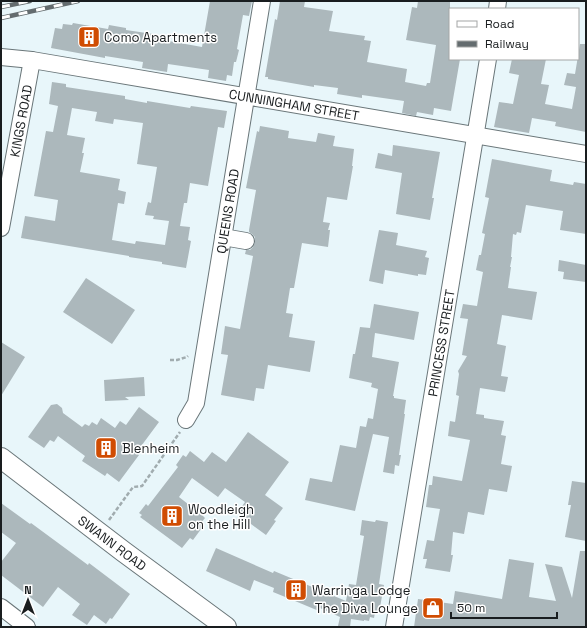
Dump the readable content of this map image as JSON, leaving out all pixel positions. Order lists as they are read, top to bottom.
{
  "streets": {
    "main road": ["SWANN ROAD"],
    "street": [
      "CUNNINGHAM STREET",
      "KINGS ROAD",
      "QUEENS ROAD",
      "PRINCESS STREET"
    ]
  },
  "crossings": [
    ["CUNNINGHAM STREET", "KINGS ROAD"],
    ["CUNNINGHAM STREET", "QUEENS ROAD"],
    ["CUNNINGHAM STREET", "PRINCESS STREET"]
  ],
  "places": {
    "building": [
      "Como Apartments",
      "Blenheim",
      "Woodleigh on the Hill",
      "Warringa Lodge"
    ],
    "shop": ["The Diva Lounge"]
  },
  "legend": ["Road", "Railway"],
  "scale_bar": "50 m",
  "north": "top"
}
